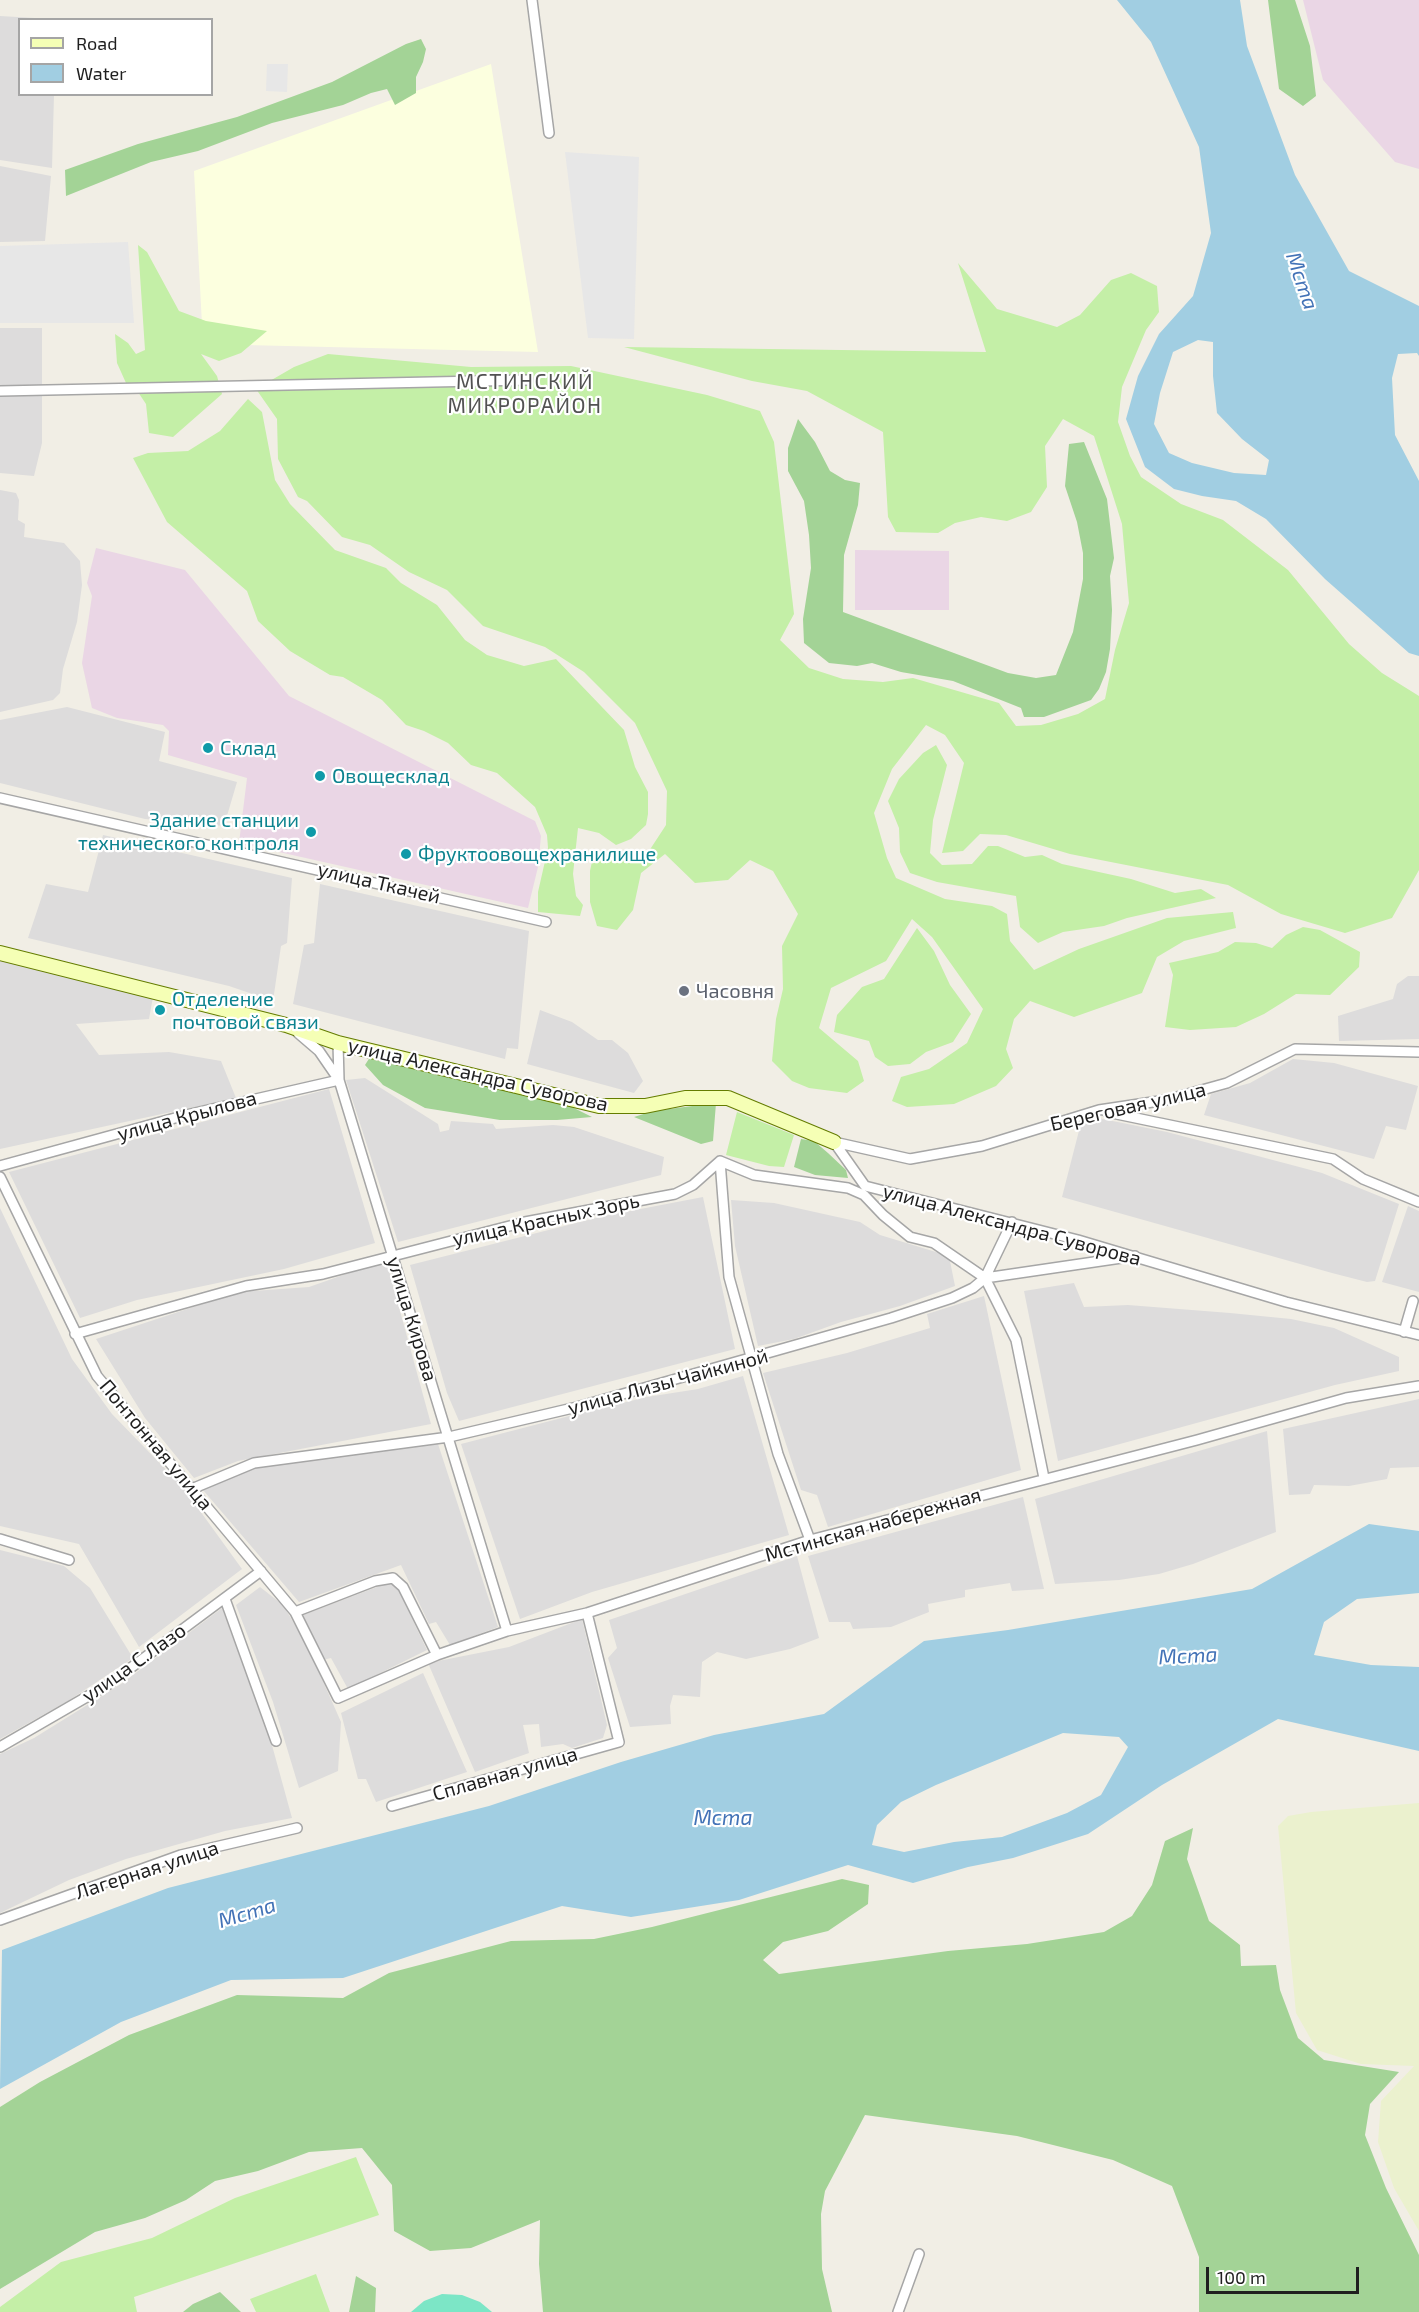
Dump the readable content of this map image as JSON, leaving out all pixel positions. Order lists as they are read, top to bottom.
{
  "streets": {
    "street": [
      "улица Ткачей",
      "улица Александра Суворова",
      "Береговая улица",
      "улица Крылова",
      "улица Красных Зорь",
      "улица Кирова",
      "улица Лизы Чайкиной",
      "Понтонная улица",
      "Мстинская набережная",
      "улица С.Лазо",
      "Сплавная улица",
      "Лагерная улица"
    ]
  },
  "crossings": [
    ["улица Александра Суворова", "Береговая улица"],
    ["улица Александра Суворова", "улица Кирова"],
    ["улица Александра Суворова", "улица Лизы Чайкиной"],
    ["улица Крылова", "улица Кирова"],
    ["улица Красных Зорь", "улица Кирова"],
    ["улица Красных Зорь", "Понтонная улица"],
    ["улица Кирова", "улица Лизы Чайкиной"],
    ["улица Кирова", "Мстинская набережная"],
    ["улица Лизы Чайкиной", "Понтонная улица"],
    ["Понтонная улица", "Мстинская набережная"],
    ["Понтонная улица", "улица С.Лазо"],
    ["Мстинская набережная", "Сплавная улица"]
  ],
  "districts": ["МСТИНСКИЙ МИКРОРАЙОН"],
  "water": ["Мста"],
  "places": [
    "Склад",
    "Овощесклад",
    "Здание станции технического контроля",
    "Фруктоовощехранилище",
    "Часовня",
    "Отделение почтовой связи"
  ],
  "legend": ["Road", "Water"],
  "scale_bar": "100 m"
}
